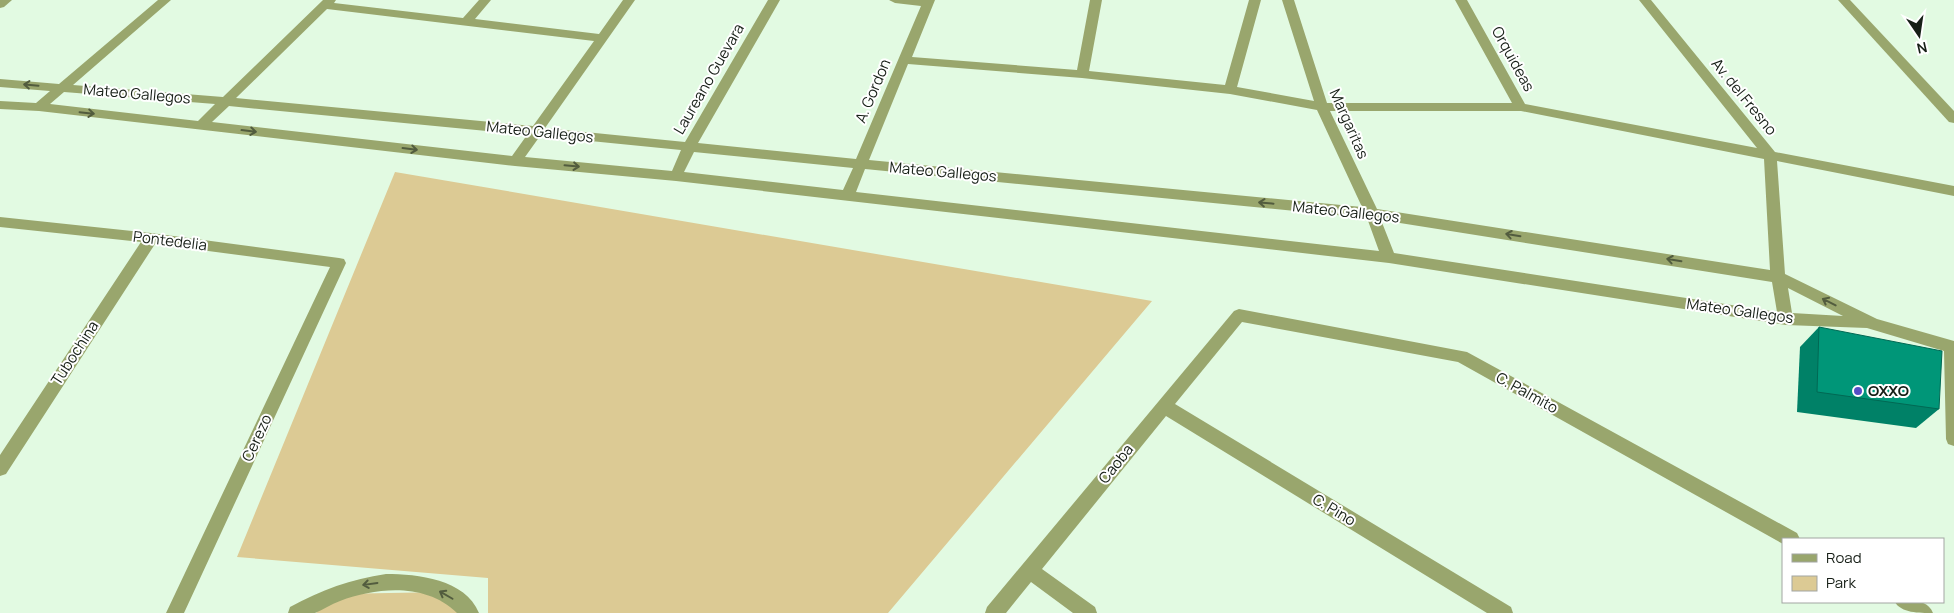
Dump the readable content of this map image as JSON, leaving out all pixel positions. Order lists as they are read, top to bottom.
{
  "streets": {
    "street": [
      "Orquideas",
      "Laureano Guevara",
      "A. Gordon",
      "Mateo Gallegos",
      "Av. del Fresno",
      "Margaritas",
      "Pontedelia",
      "Tubochina",
      "C. Palmito",
      "Cerezo",
      "Caoba",
      "C. Pino"
    ]
  },
  "crossings": [
    ["Laureano Guevara", "Mateo Gallegos"],
    ["A. Gordon", "Mateo Gallegos"],
    ["Mateo Gallegos", "Av. del Fresno"],
    ["Mateo Gallegos", "Margaritas"],
    ["Pontedelia", "Tubochina"],
    ["Pontedelia", "Cerezo"],
    ["C. Palmito", "Caoba"],
    ["Caoba", "C. Pino"]
  ],
  "places": ["OXXO"],
  "legend": ["Road", "Park"],
  "north": "bottom"
}
